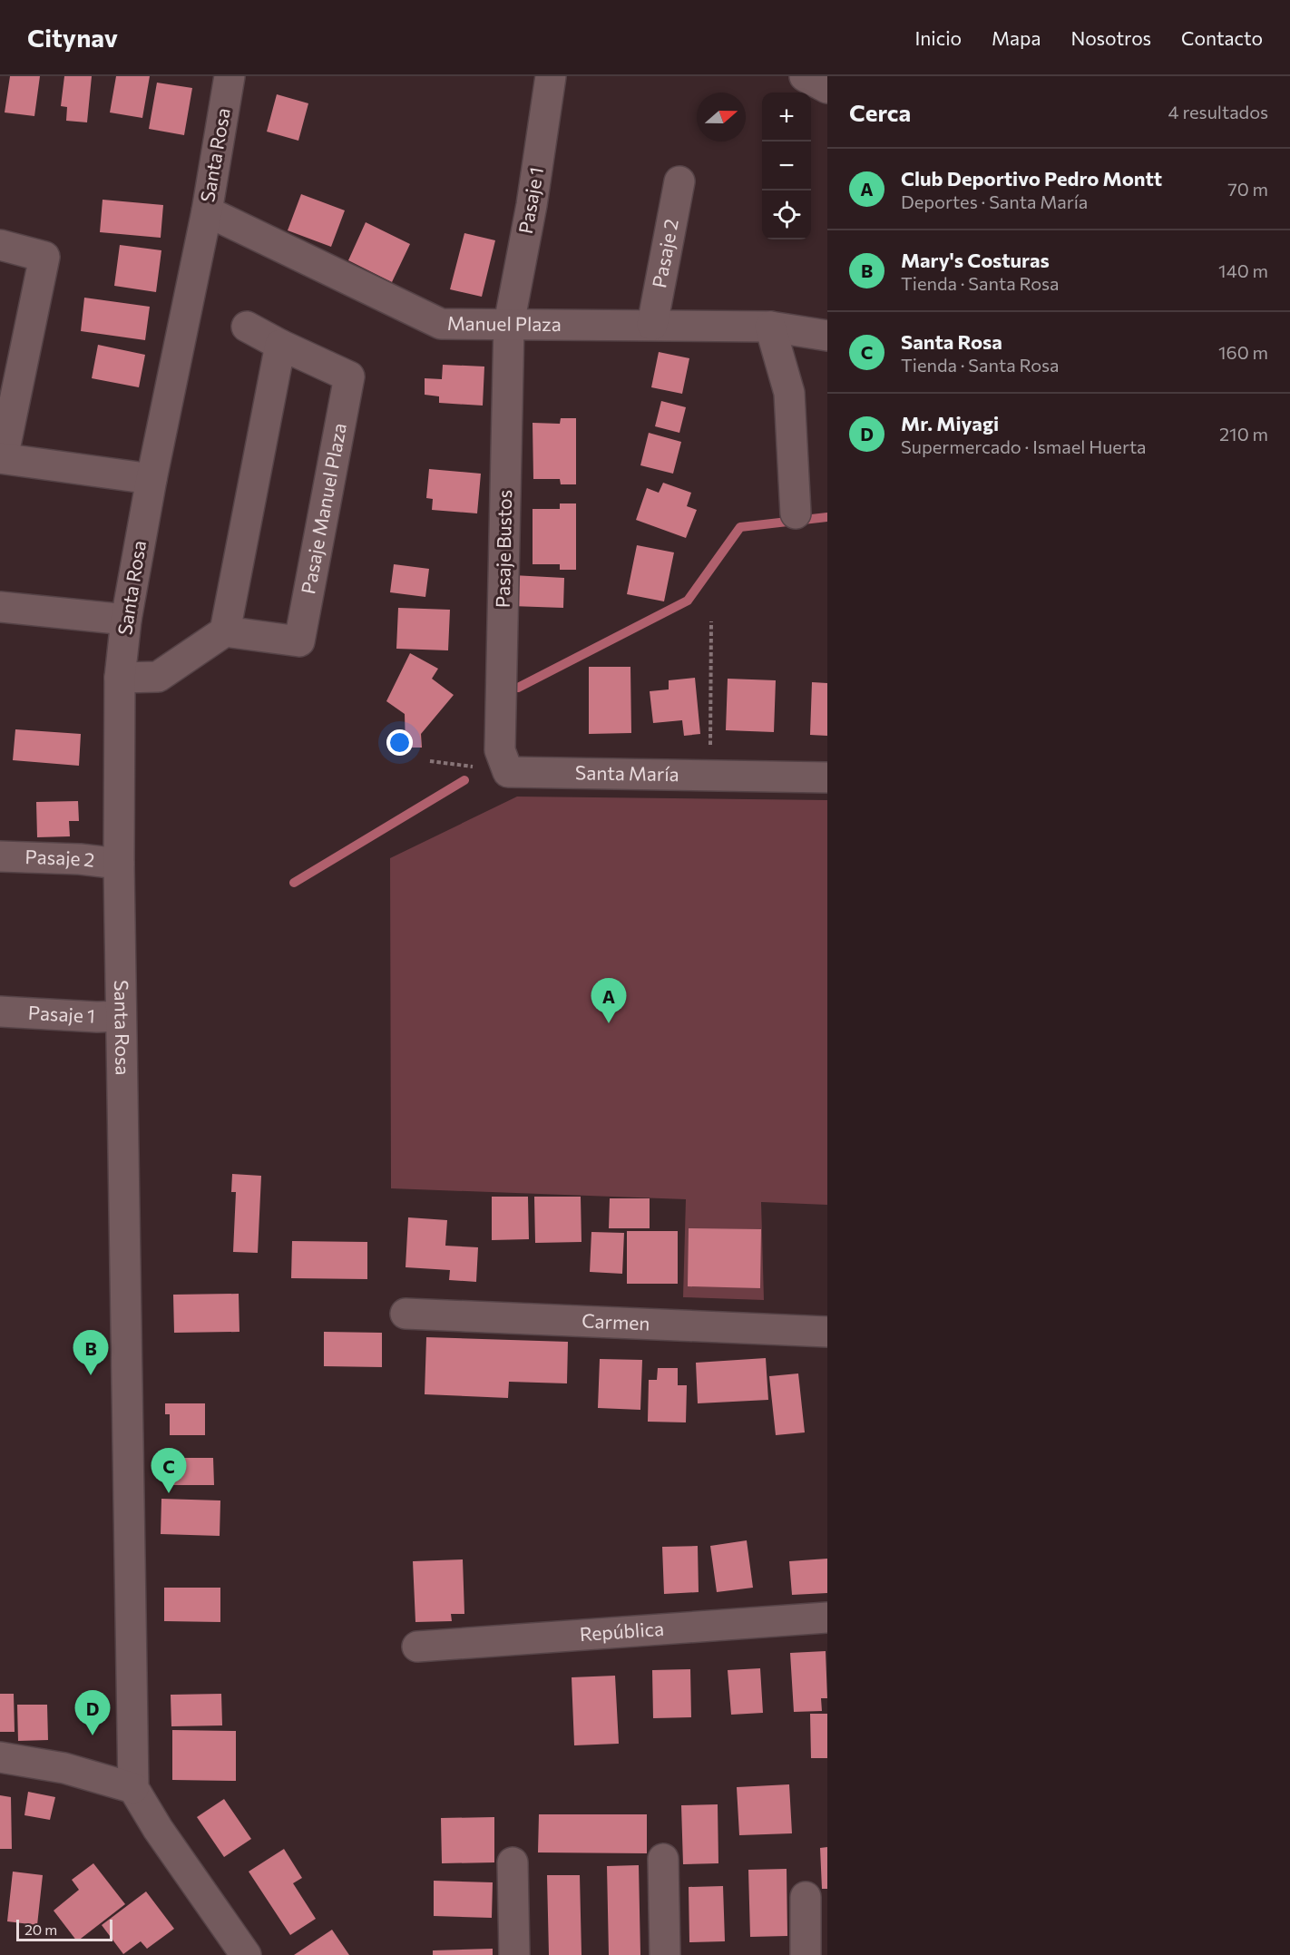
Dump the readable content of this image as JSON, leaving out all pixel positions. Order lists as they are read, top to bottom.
{
  "streets": {
    "street": [
      "Santa Rosa",
      "Pasaje 1",
      "Pasaje 2",
      "Manuel Plaza",
      "Pasaje Manuel Plaza",
      "Pasaje Bustos",
      "Santa María",
      "Carmen",
      "República"
    ]
  },
  "crossings": [
    ["Santa Rosa", "Pasaje 1"],
    ["Santa Rosa", "Pasaje 2"],
    ["Santa Rosa", "Manuel Plaza"],
    ["Pasaje 1", "Manuel Plaza"],
    ["Pasaje 1", "Pasaje Bustos"],
    ["Pasaje 2", "Manuel Plaza"],
    ["Manuel Plaza", "Pasaje Bustos"],
    ["Pasaje Bustos", "Santa María"]
  ],
  "scale_bar": "20 m",
  "north": "right",
  "page": {
    "header": "Citynav",
    "nav": [
      "Inicio",
      "Mapa",
      "Nosotros",
      "Contacto"
    ],
    "heading": ["Cerca", "4 resultados"],
    "map_buttons": ["+", "−"],
    "list": [
      {
        "mark": "A",
        "name": "Club Deportivo Pedro Montt",
        "note": "Deportes · Santa María",
        "value": "70 m"
      },
      {
        "mark": "B",
        "name": "Mary's Costuras",
        "note": "Tienda · Santa Rosa",
        "value": "140 m"
      },
      {
        "mark": "C",
        "name": "Santa Rosa",
        "note": "Tienda · Santa Rosa",
        "value": "160 m"
      },
      {
        "mark": "D",
        "name": "Mr. Miyagi",
        "note": "Supermercado · Ismael Huerta",
        "value": "210 m"
      }
    ],
    "pins": [
      "A",
      "B",
      "C",
      "D"
    ],
    "scale": "20 m"
  }
}
